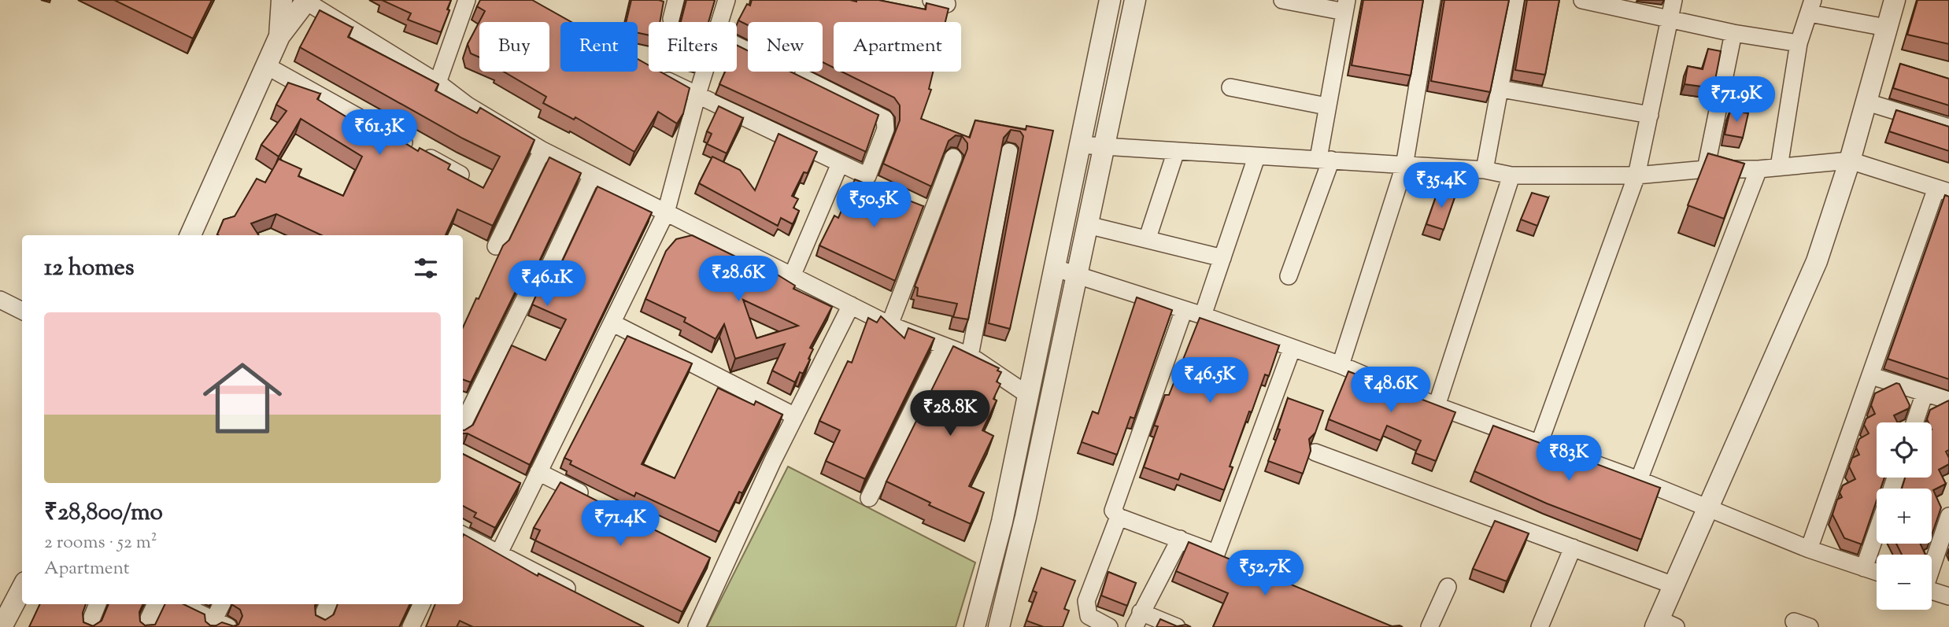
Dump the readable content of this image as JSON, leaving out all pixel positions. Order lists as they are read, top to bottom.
{
  "page": {
    "chip": [
      "Buy",
      "Rent",
      "Filters",
      "New",
      "Apartment"
    ],
    "price": [
      "₹71.9K",
      "₹61.3K",
      "₹35.4K",
      "₹50.5K",
      "₹28.6K",
      "₹46.1K",
      "₹46.5K",
      "₹48.6K",
      "₹28.8K",
      "₹83K",
      "₹71.4K",
      "₹52.7K"
    ],
    "heading": "12 homes",
    "list": [
      {
        "name": "₹28,800/mo",
        "note": "2 rooms · 52 m² · Apartment"
      }
    ],
    "map_buttons": ["+", "−"]
  }
}
